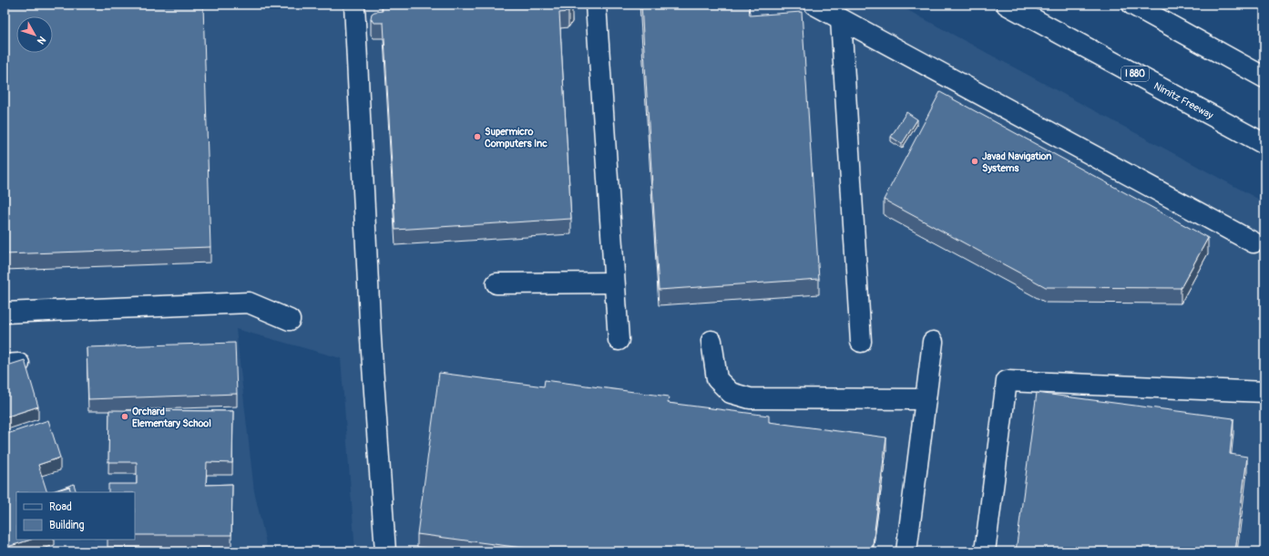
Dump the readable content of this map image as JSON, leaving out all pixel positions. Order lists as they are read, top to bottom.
{
  "streets": {
    "main road": ["I 880", "Nimitz Freeway"]
  },
  "places": ["Supermicro Computers Inc", "Javad Navigation Systems", "Orchard Elementary School"],
  "legend": ["Road", "Building"],
  "north": "bottom right"
}
